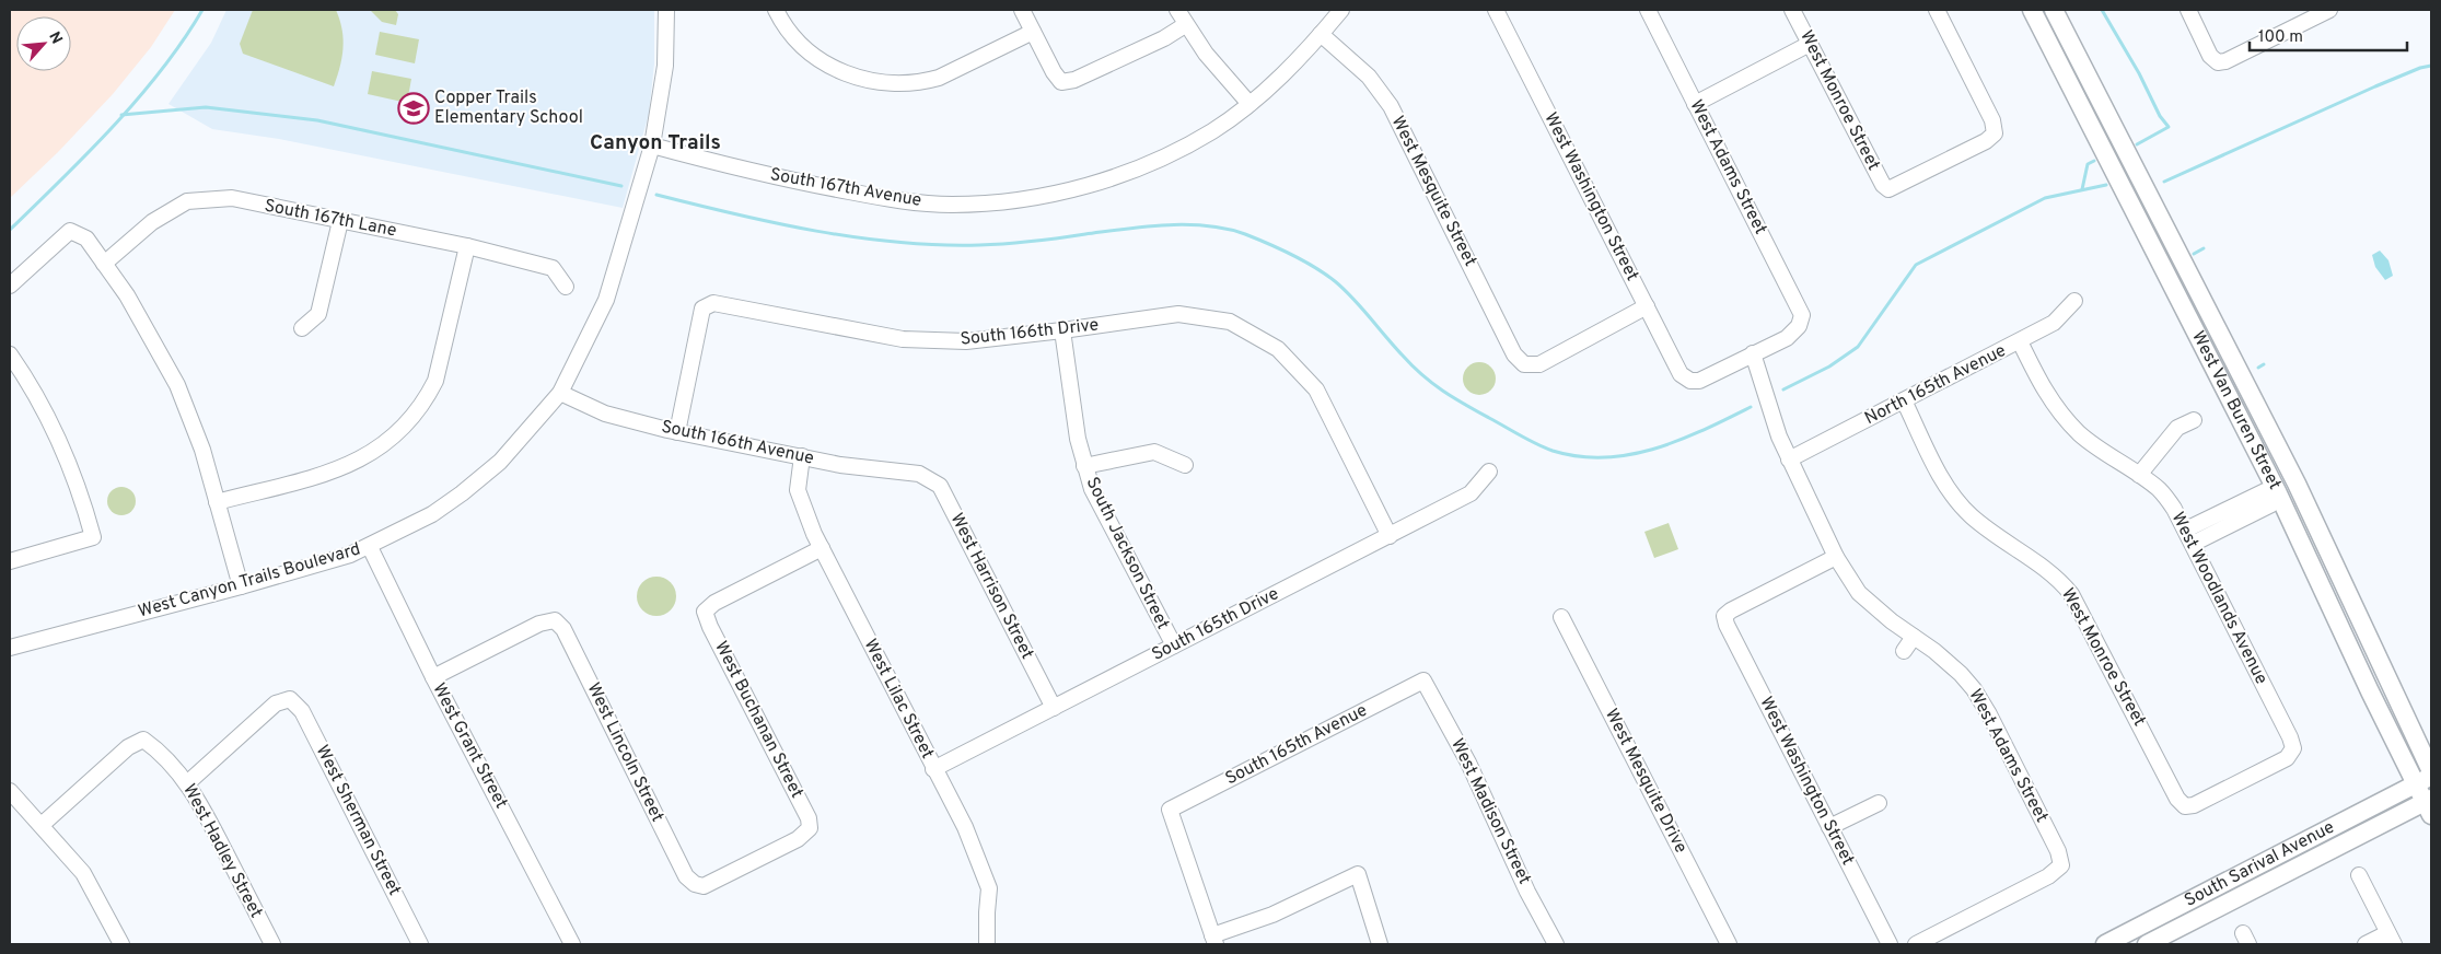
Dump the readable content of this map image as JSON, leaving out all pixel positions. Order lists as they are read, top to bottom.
{
  "streets": {
    "main road": ["West Van Buren Street", "South Sarival Avenue"],
    "street": [
      "West Monroe Street",
      "West Adams Street",
      "South 167th Avenue",
      "West Mesquite Street",
      "West Washington Street",
      "South 167th Lane",
      "South 166th Drive",
      "North 165th Avenue",
      "South 166th Avenue",
      "South Jackson Street",
      "West Canyon Trails Boulevard",
      "West Harrison Street",
      "West Woodlands Avenue",
      "South 165th Drive",
      "West Lilac Street",
      "West Buchanan Street",
      "South 165th Avenue",
      "West Grant Street",
      "West Lincoln Street",
      "West Mesquite Drive",
      "West Madison Street",
      "West Sherman Street",
      "West Hadley Street"
    ]
  },
  "crossings": [
    ["West Monroe Street", "North 165th Avenue"],
    ["West Monroe Street", "West Woodlands Avenue"],
    ["West Adams Street", "West Washington Street"],
    ["West Adams Street", "North 165th Avenue"],
    ["South 167th Avenue", "West Mesquite Street"],
    ["South 167th Avenue", "West Canyon Trails Boulevard"],
    ["West Mesquite Street", "West Washington Street"],
    ["South 166th Drive", "South 166th Avenue"],
    ["South 166th Drive", "South Jackson Street"],
    ["South 166th Drive", "South 165th Drive"],
    ["North 165th Avenue", "West Woodlands Avenue"],
    ["West Van Buren Street", "South Sarival Avenue"],
    ["South 166th Avenue", "West Canyon Trails Boulevard"],
    ["South 166th Avenue", "West Harrison Street"],
    ["South 166th Avenue", "West Lilac Street"],
    ["South Jackson Street", "South 165th Drive"],
    ["West Canyon Trails Boulevard", "West Grant Street"],
    ["West Harrison Street", "South 165th Drive"],
    ["South 165th Drive", "West Lilac Street"],
    ["West Lilac Street", "West Buchanan Street"],
    ["West Buchanan Street", "West Lincoln Street"],
    ["South 165th Avenue", "West Madison Street"],
    ["West Grant Street", "West Lincoln Street"],
    ["West Sherman Street", "West Hadley Street"]
  ],
  "districts": ["Canyon Trails"],
  "places": {
    "school or university": ["Copper Trails Elementary School"]
  },
  "scale_bar": "100 m",
  "north": "top right"
}
